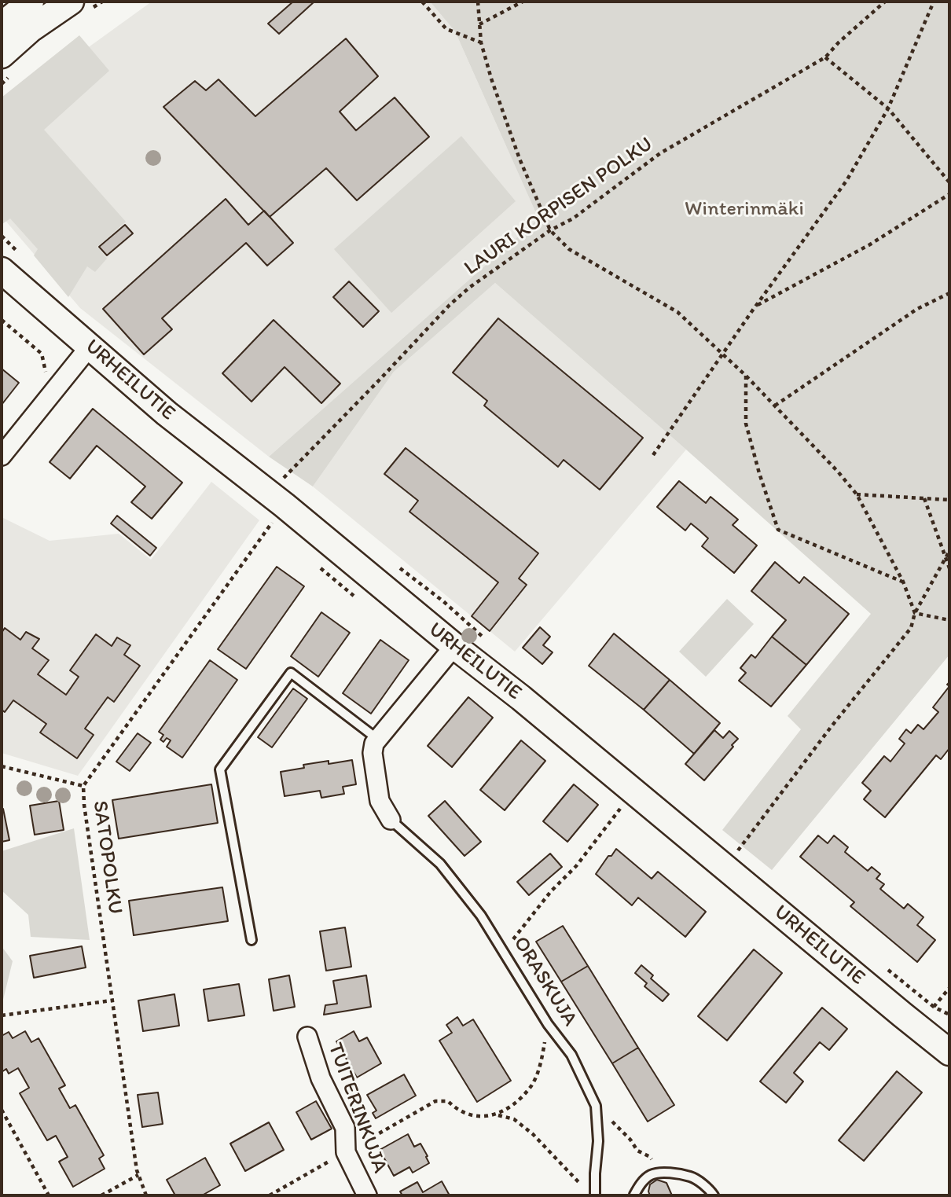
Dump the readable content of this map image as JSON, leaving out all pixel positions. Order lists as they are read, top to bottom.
{
  "streets": {
    "main road": ["URHEILUTIE"],
    "street": ["TUITERINKUJA"],
    "lane": ["ORASKUJA"],
    "path": ["LAURI KORPISEN POLKU", "SATOPOLKU"]
  },
  "crossings": [
    ["URHEILUTIE", "SATOPOLKU"]
  ],
  "parks": ["Winterinmäki"]
}
